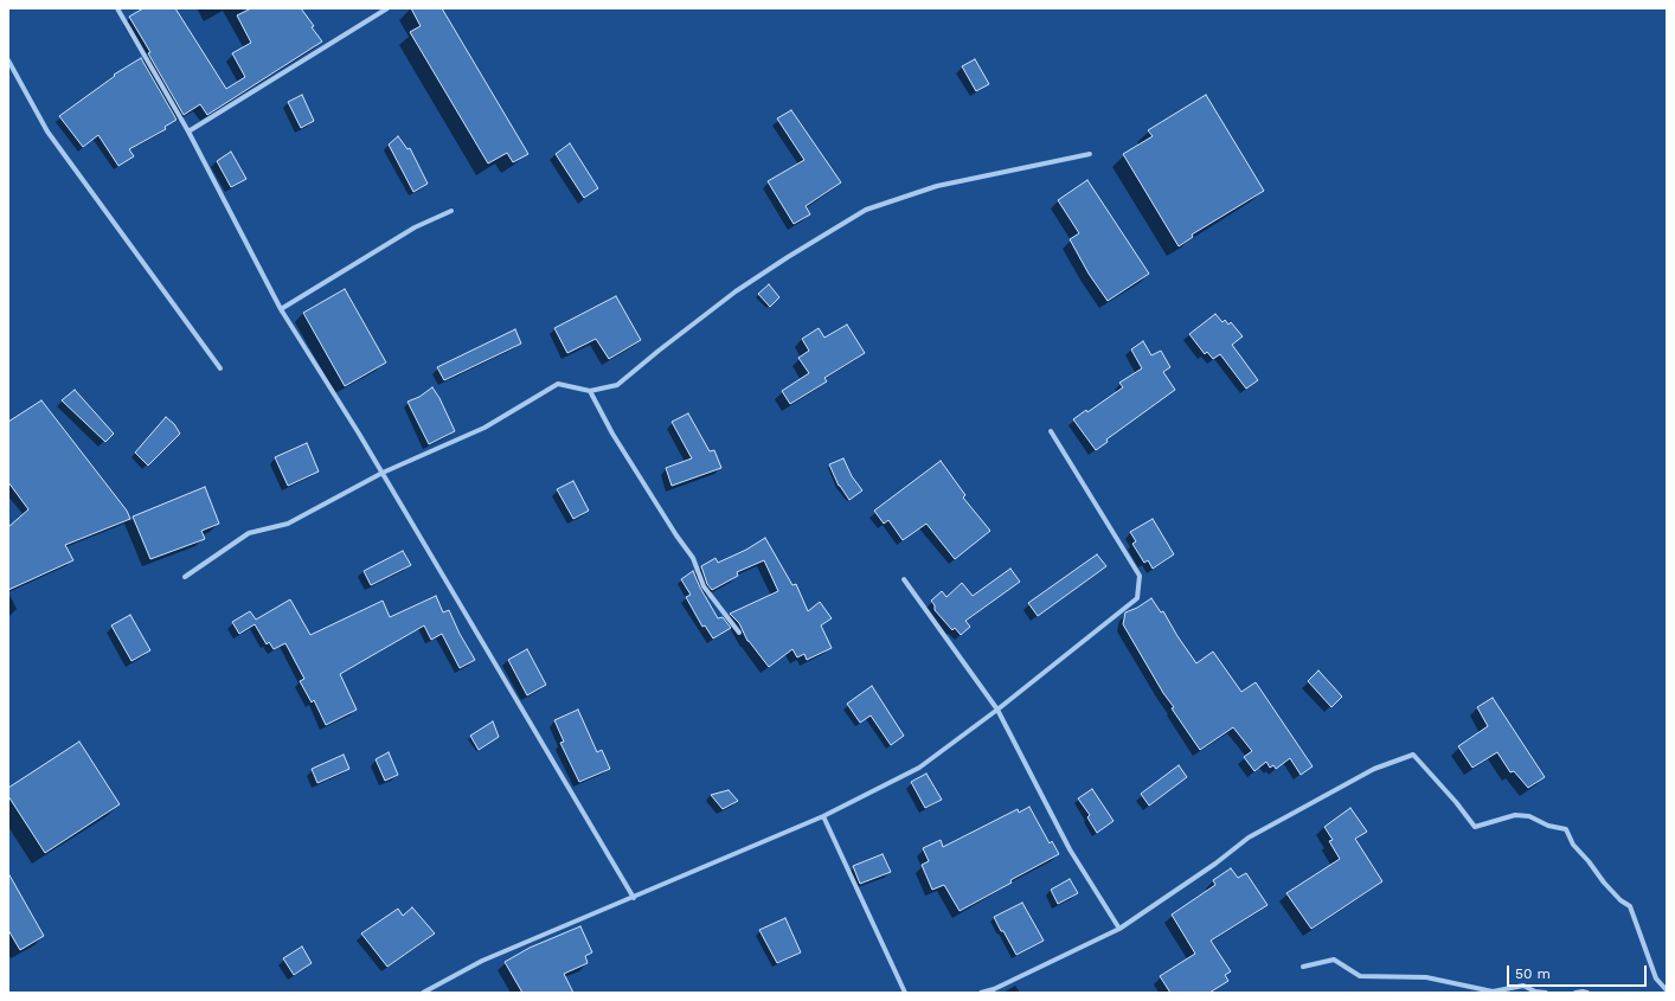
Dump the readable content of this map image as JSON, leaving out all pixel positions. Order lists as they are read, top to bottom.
{
  "scale_bar": "50 m"
}
